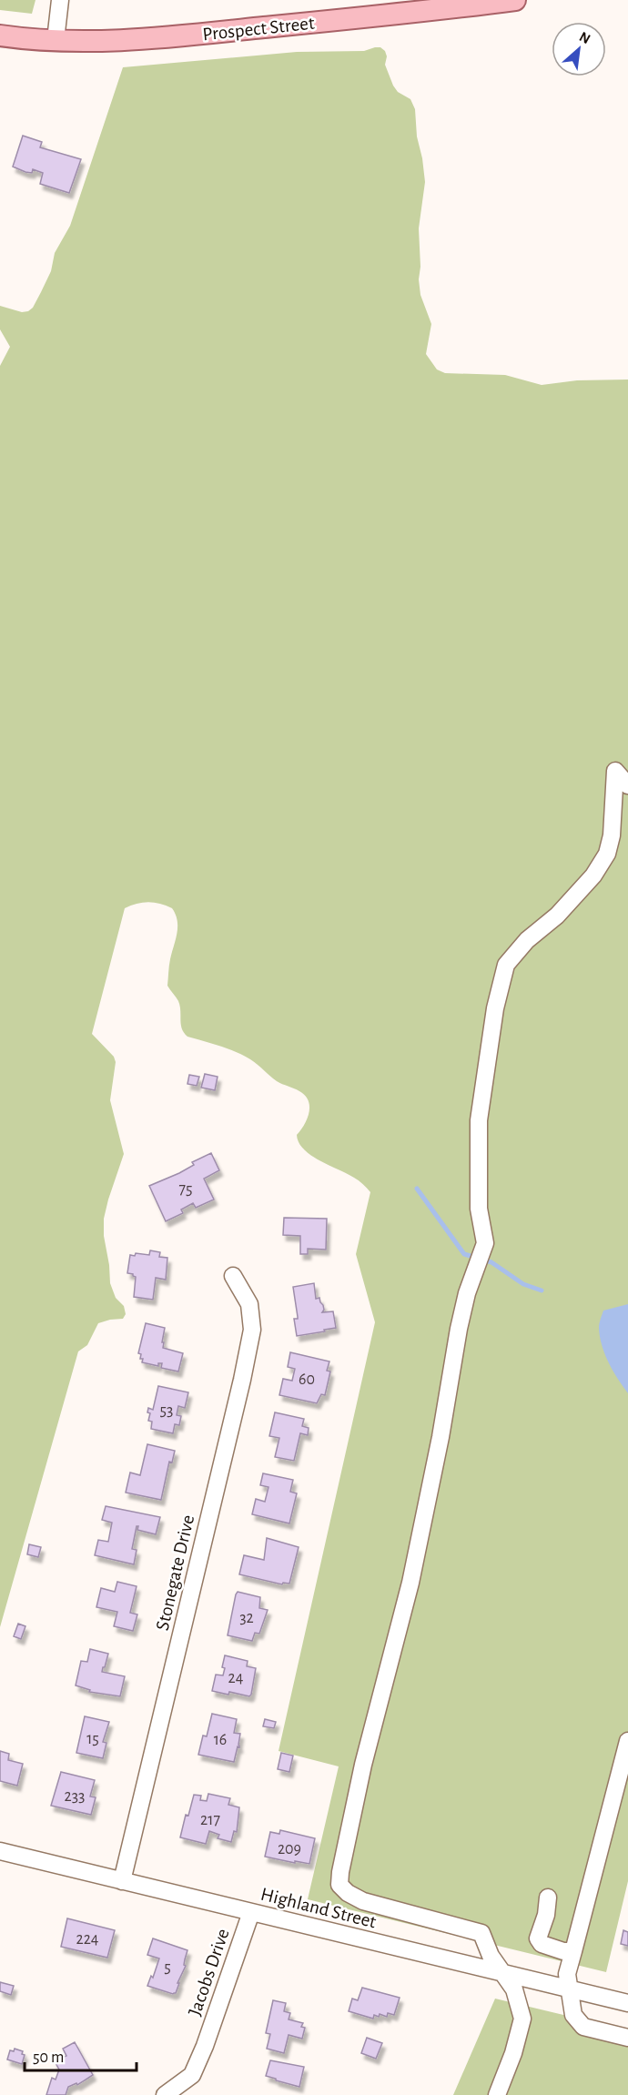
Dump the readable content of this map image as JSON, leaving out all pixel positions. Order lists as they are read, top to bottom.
{
  "streets": {
    "main road": ["Prospect Street"],
    "street": ["Stonegate Drive", "Highland Street", "Jacobs Drive"]
  },
  "crossings": [
    ["Stonegate Drive", "Highland Street"],
    ["Highland Street", "Jacobs Drive"]
  ],
  "house_numbers": [
    "75",
    "60",
    "53",
    "32",
    "24",
    "15",
    "16",
    "233",
    "217",
    "209",
    "224",
    "5"
  ],
  "scale_bar": "50 m",
  "north": "top right"
}
